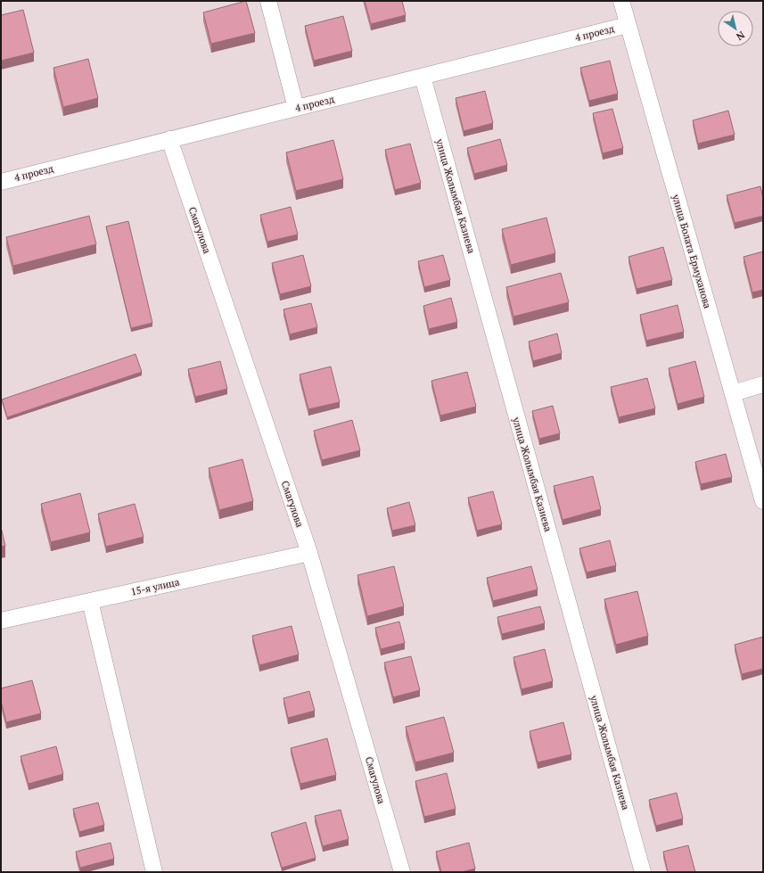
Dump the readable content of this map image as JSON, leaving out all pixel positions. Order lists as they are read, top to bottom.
{
  "streets": {
    "street": [
      "4 проезд",
      "улица Жолымбая Казиева",
      "Смагулова",
      "улица Болата Ермуханова",
      "15-я улица"
    ]
  },
  "crossings": [
    ["4 проезд", "улица Жолымбая Казиева"],
    ["4 проезд", "Смагулова"],
    ["4 проезд", "улица Болата Ермуханова"],
    ["Смагулова", "15-я улица"]
  ],
  "north": "bottom right"
}
